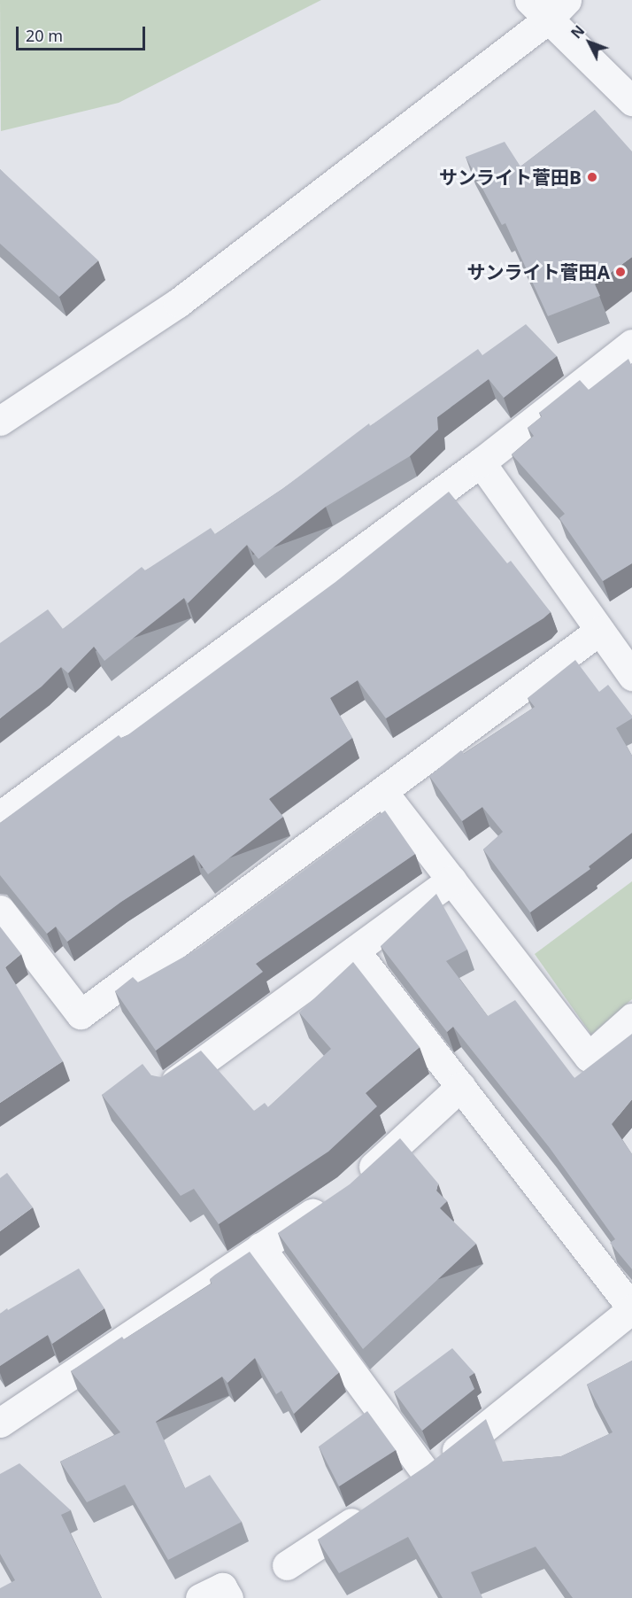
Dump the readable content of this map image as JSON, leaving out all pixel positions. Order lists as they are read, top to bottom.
{
  "places": ["サンライト菅田B", "サンライト菅田A"],
  "scale_bar": "20 m",
  "north": "top left"
}
